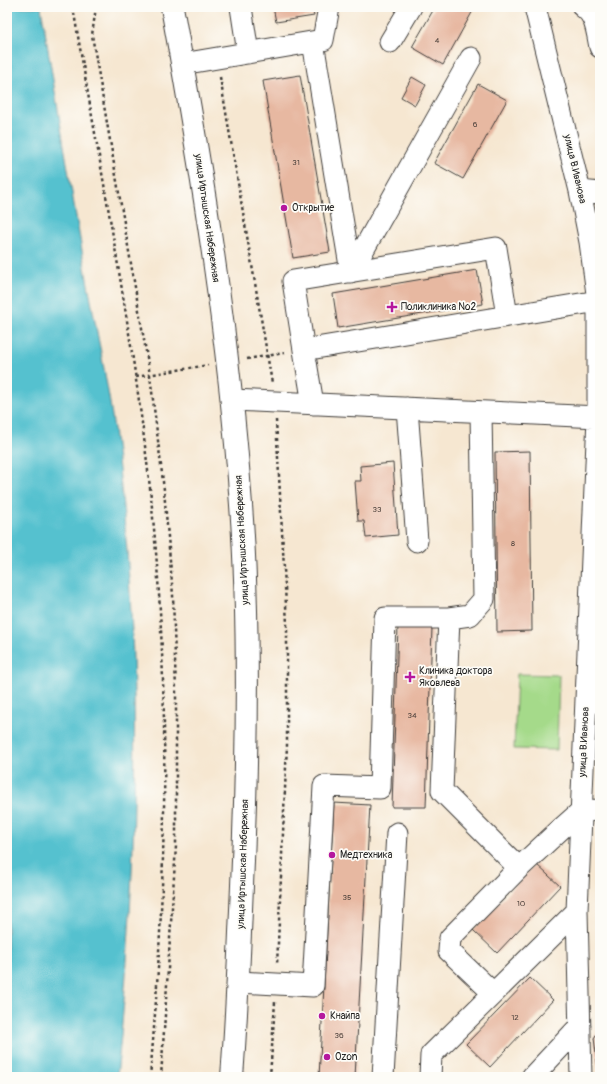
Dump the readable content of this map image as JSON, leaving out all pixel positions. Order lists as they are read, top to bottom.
{
  "streets": {
    "main road": ["улица Иртышская Набережная"],
    "street": ["улица В.Иванова"]
  },
  "places": {
    "other": [
      "Открытие",
      "Медтехника",
      "Кнайпа",
      "Ozon"
    ],
    "health": ["Поликлиника №2", "Клиника доктора Яковлева"]
  },
  "house_numbers": [
    "4",
    "6",
    "31",
    "33",
    "8",
    "34",
    "35",
    "10",
    "12",
    "36"
  ]
}
